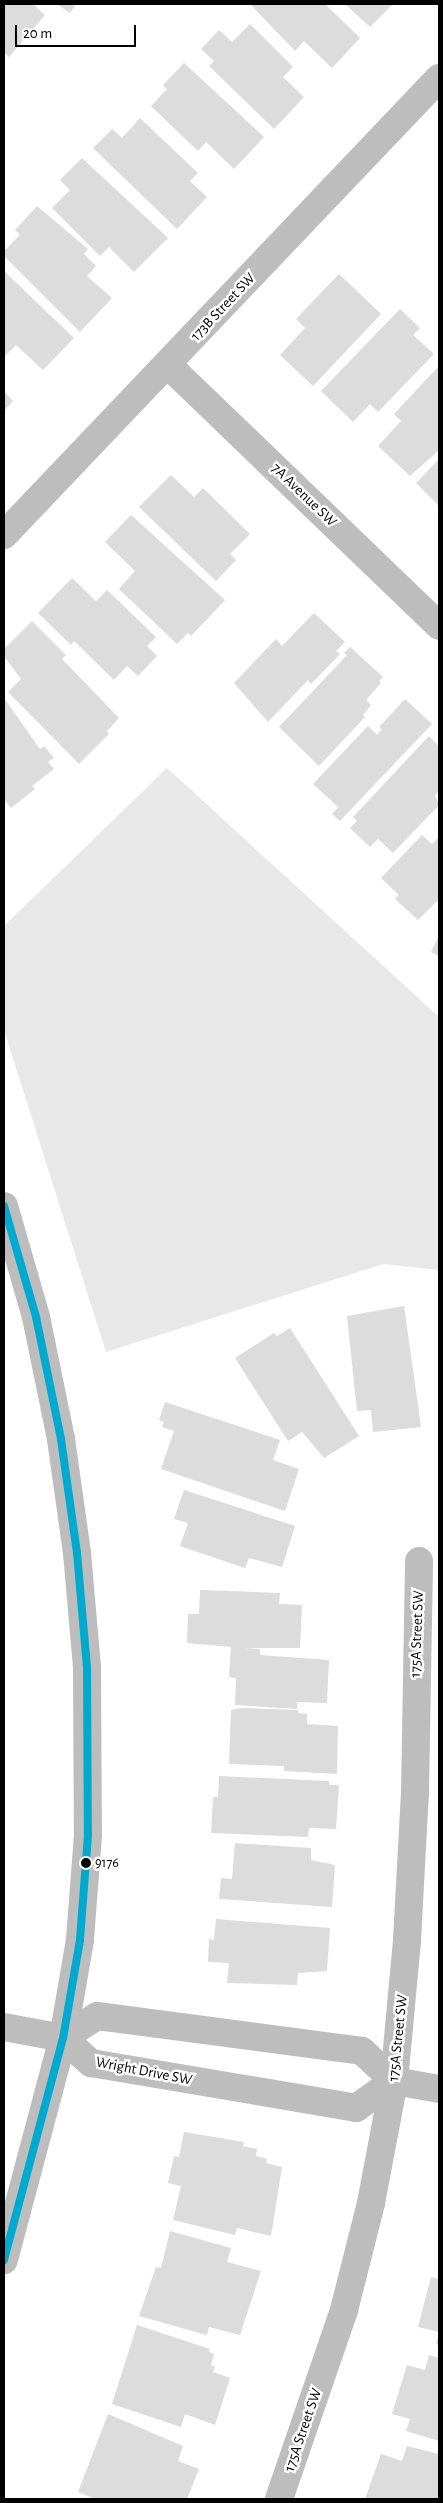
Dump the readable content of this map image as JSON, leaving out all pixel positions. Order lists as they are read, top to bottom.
{
  "streets": {
    "street": [
      "173B Street SW",
      "7A Avenue SW",
      "175A Street SW",
      "Wright Drive SW"
    ]
  },
  "crossings": [
    ["173B Street SW", "7A Avenue SW"],
    ["175A Street SW", "Wright Drive SW"]
  ],
  "places": ["9176"],
  "scale_bar": "20 m"
}
